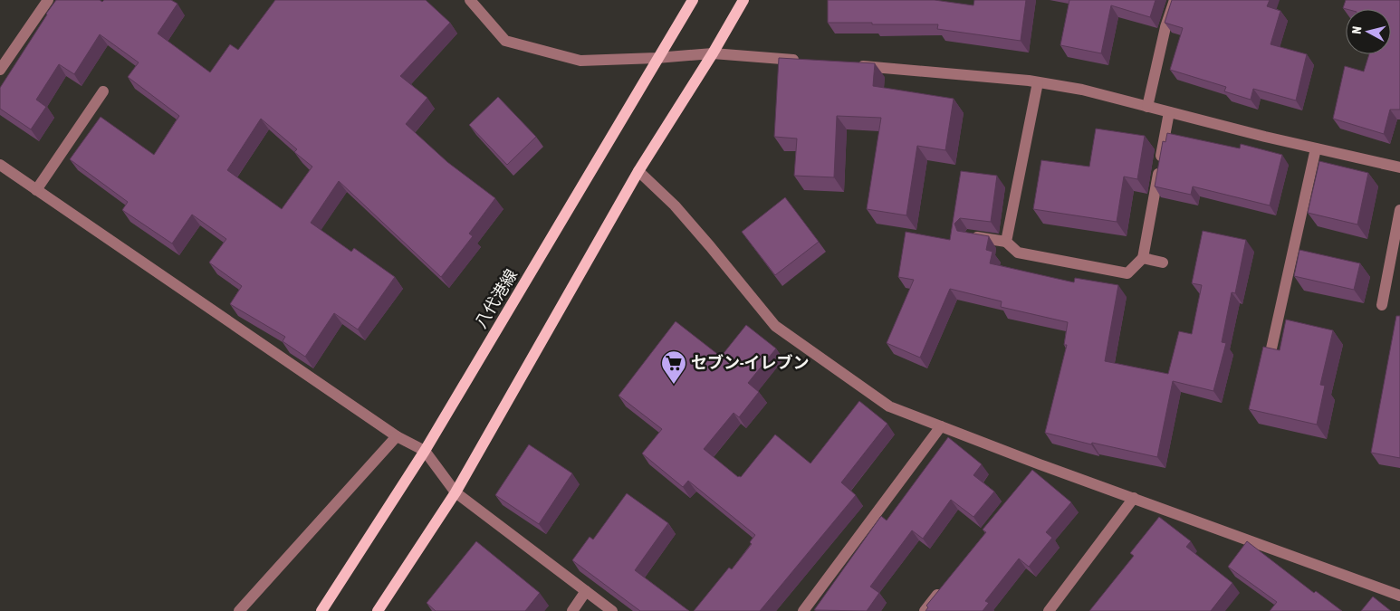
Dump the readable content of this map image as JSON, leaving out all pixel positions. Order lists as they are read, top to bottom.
{
  "streets": {
    "main road": ["八代港線"]
  },
  "places": {
    "supermarket": ["セブン-イレブン"]
  },
  "north": "left"
}
